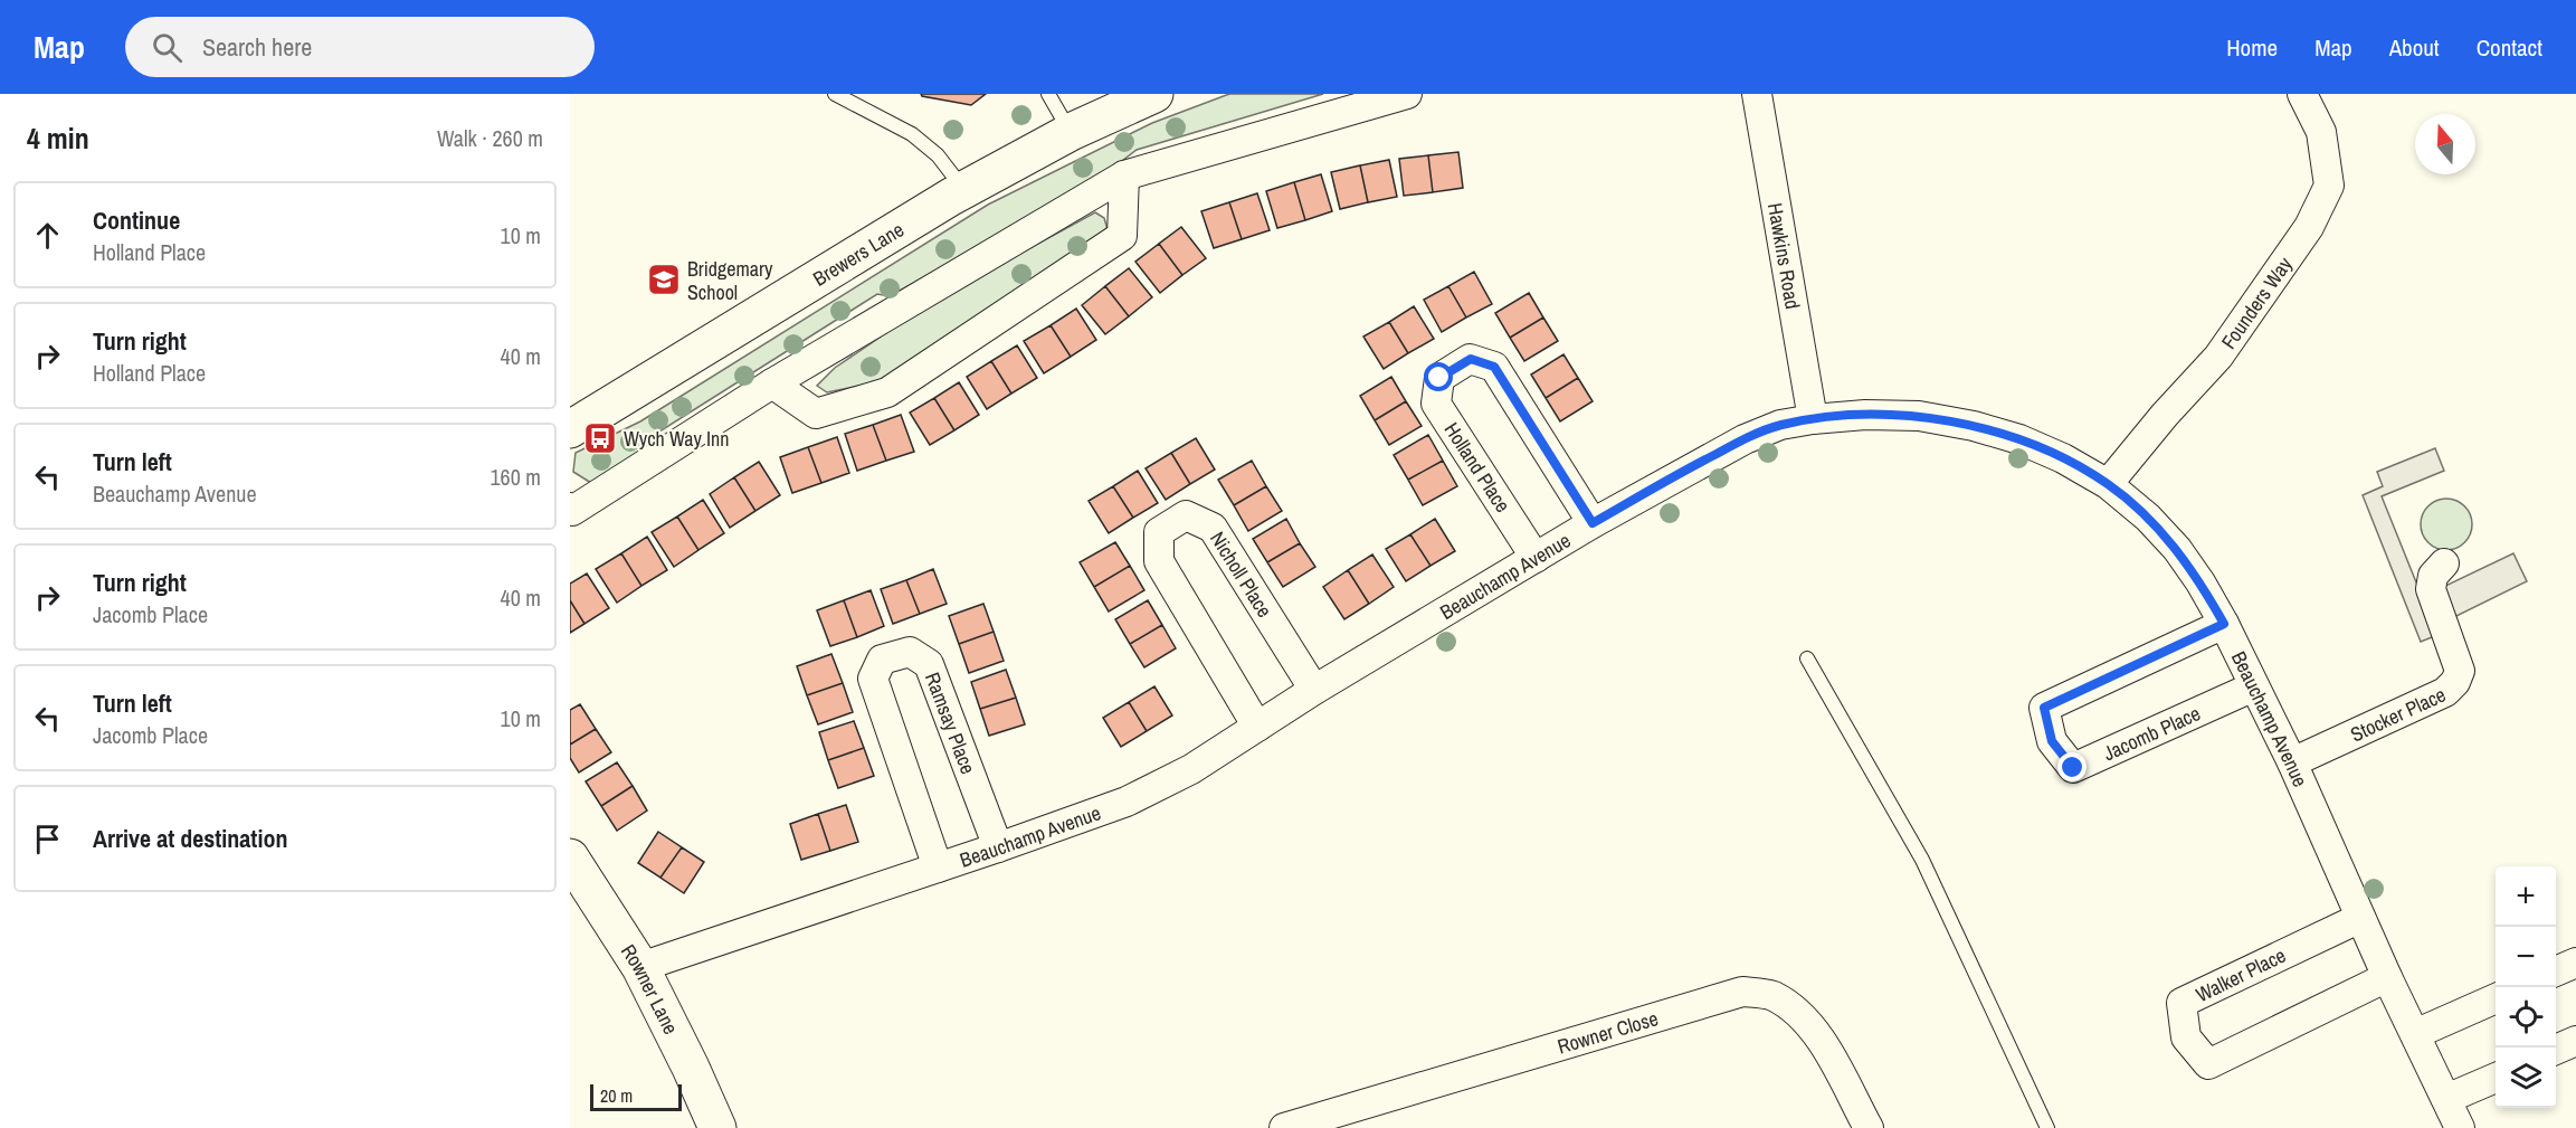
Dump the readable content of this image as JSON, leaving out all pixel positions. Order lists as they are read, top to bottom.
{
  "streets": {
    "street": [
      "Brewers Lane",
      "Hawkins Road",
      "Founders Way",
      "Holland Place",
      "Nicholl Place",
      "Beauchamp Avenue",
      "Stocker Place",
      "Ramsay Place",
      "Jacomb Place",
      "Walker Place",
      "Rowner Lane",
      "Rowner Close"
    ]
  },
  "crossings": [
    ["Hawkins Road", "Beauchamp Avenue"],
    ["Founders Way", "Beauchamp Avenue"],
    ["Holland Place", "Beauchamp Avenue"],
    ["Nicholl Place", "Beauchamp Avenue"],
    ["Beauchamp Avenue", "Stocker Place"],
    ["Beauchamp Avenue", "Ramsay Place"],
    ["Beauchamp Avenue", "Jacomb Place"],
    ["Beauchamp Avenue", "Walker Place"],
    ["Beauchamp Avenue", "Rowner Lane"]
  ],
  "places": {
    "school or university": ["Bridgemary School"],
    "bus stop": ["Wych Way Inn"]
  },
  "scale_bar": "20 m",
  "north": "top",
  "page": {
    "header": "Map",
    "search": "Search here",
    "nav": [
      "Home",
      "Map",
      "About",
      "Contact"
    ],
    "heading": ["4 min", "Walk · 260 m"],
    "list": [
      ["Continue", "Holland Place", "10 m"],
      ["Turn right", "Holland Place", "40 m"],
      ["Turn left", "Beauchamp Avenue", "160 m"],
      ["Turn right", "Jacomb Place", "40 m"],
      ["Turn left", "Jacomb Place", "10 m"],
      "Arrive at destination"
    ],
    "map_buttons": ["+", "−"],
    "scale": "20 m"
  }
}
